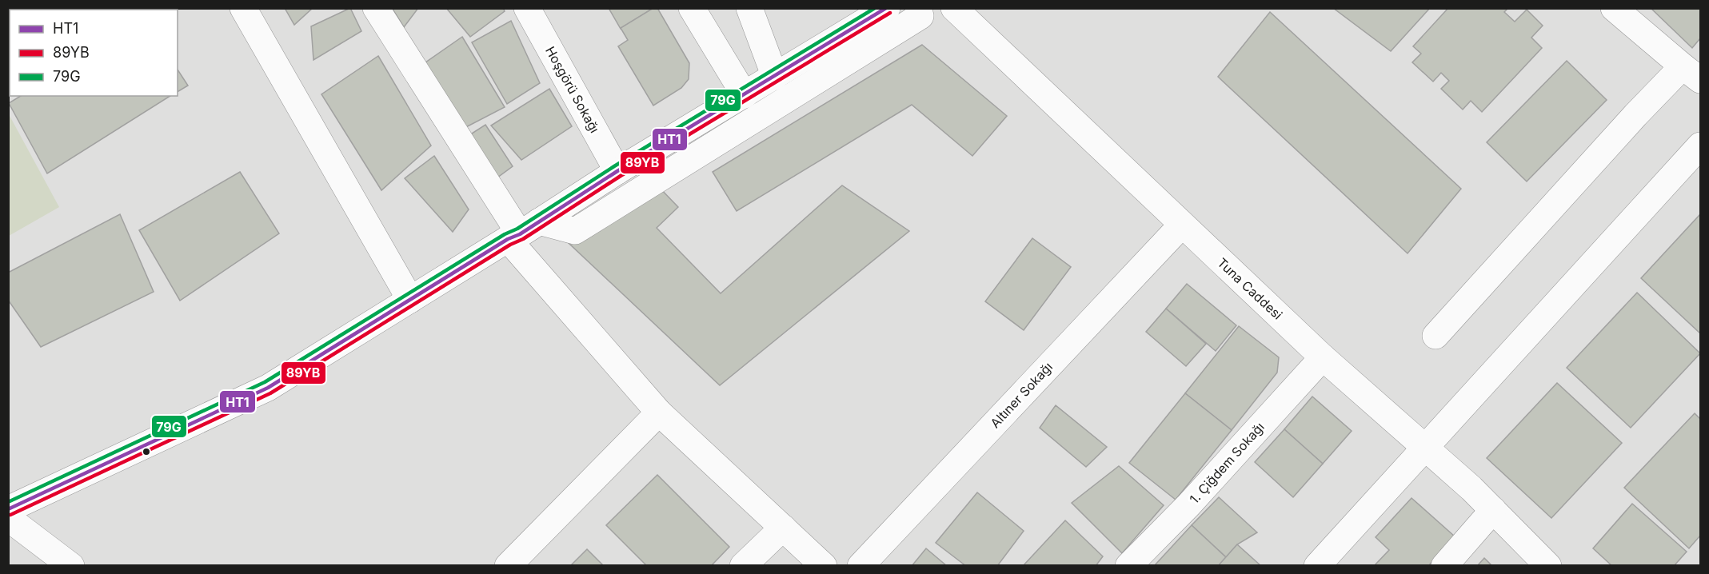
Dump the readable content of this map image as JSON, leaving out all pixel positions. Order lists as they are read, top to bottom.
{
  "streets": {
    "street": [
      "Hoşgörü Sokağı",
      "Tuna Caddesi",
      "Altıner Sokağı",
      "1. Çiğdem Sokağı"
    ]
  },
  "crossings": [
    ["Tuna Caddesi", "Altıner Sokağı"],
    ["Tuna Caddesi", "1. Çiğdem Sokağı"]
  ],
  "lines": ["transit line HT1", "transit line 79G", "transit line 89YB"],
  "legend": ["HT1", "89YB", "79G"]
}
